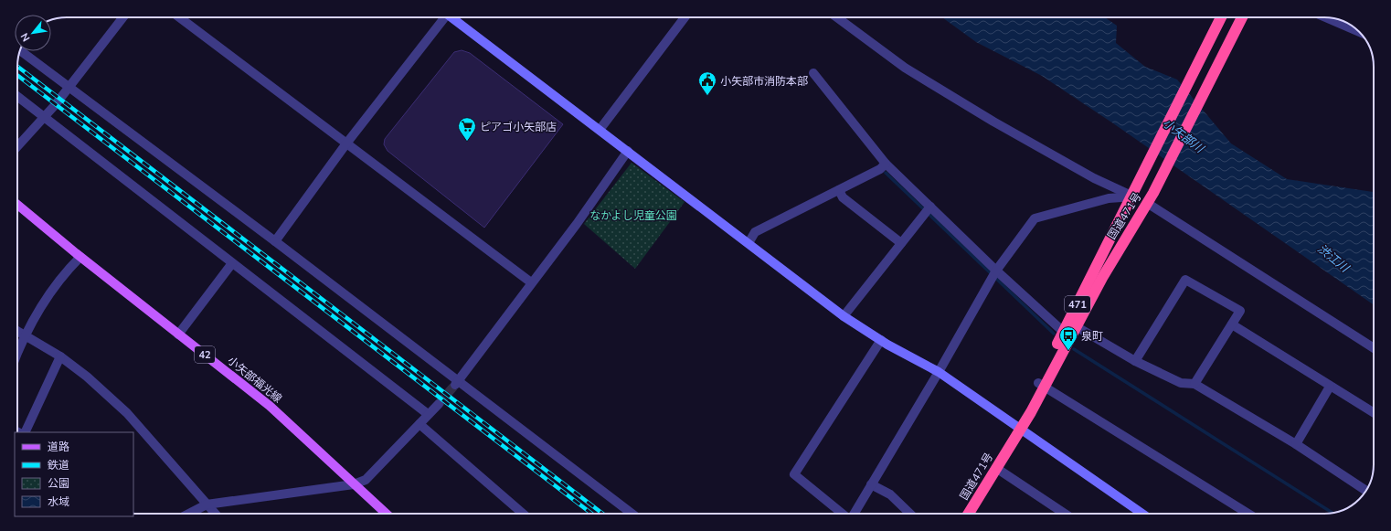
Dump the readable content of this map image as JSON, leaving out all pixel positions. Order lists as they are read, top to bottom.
{
  "streets": {
    "highway": ["国道471号", "471"],
    "main road": ["42", "小矢部福光線"]
  },
  "water": ["小矢部川", "渋江川"],
  "parks": ["なかよし児童公園"],
  "places": {
    "public building": ["小矢部市消防本部"],
    "supermarket": ["ピアゴ小矢部店"],
    "bus stop": ["泉町"]
  },
  "legend": [
    "道路",
    "鉄道",
    "公園",
    "水域"
  ],
  "north": "bottom left"
}
